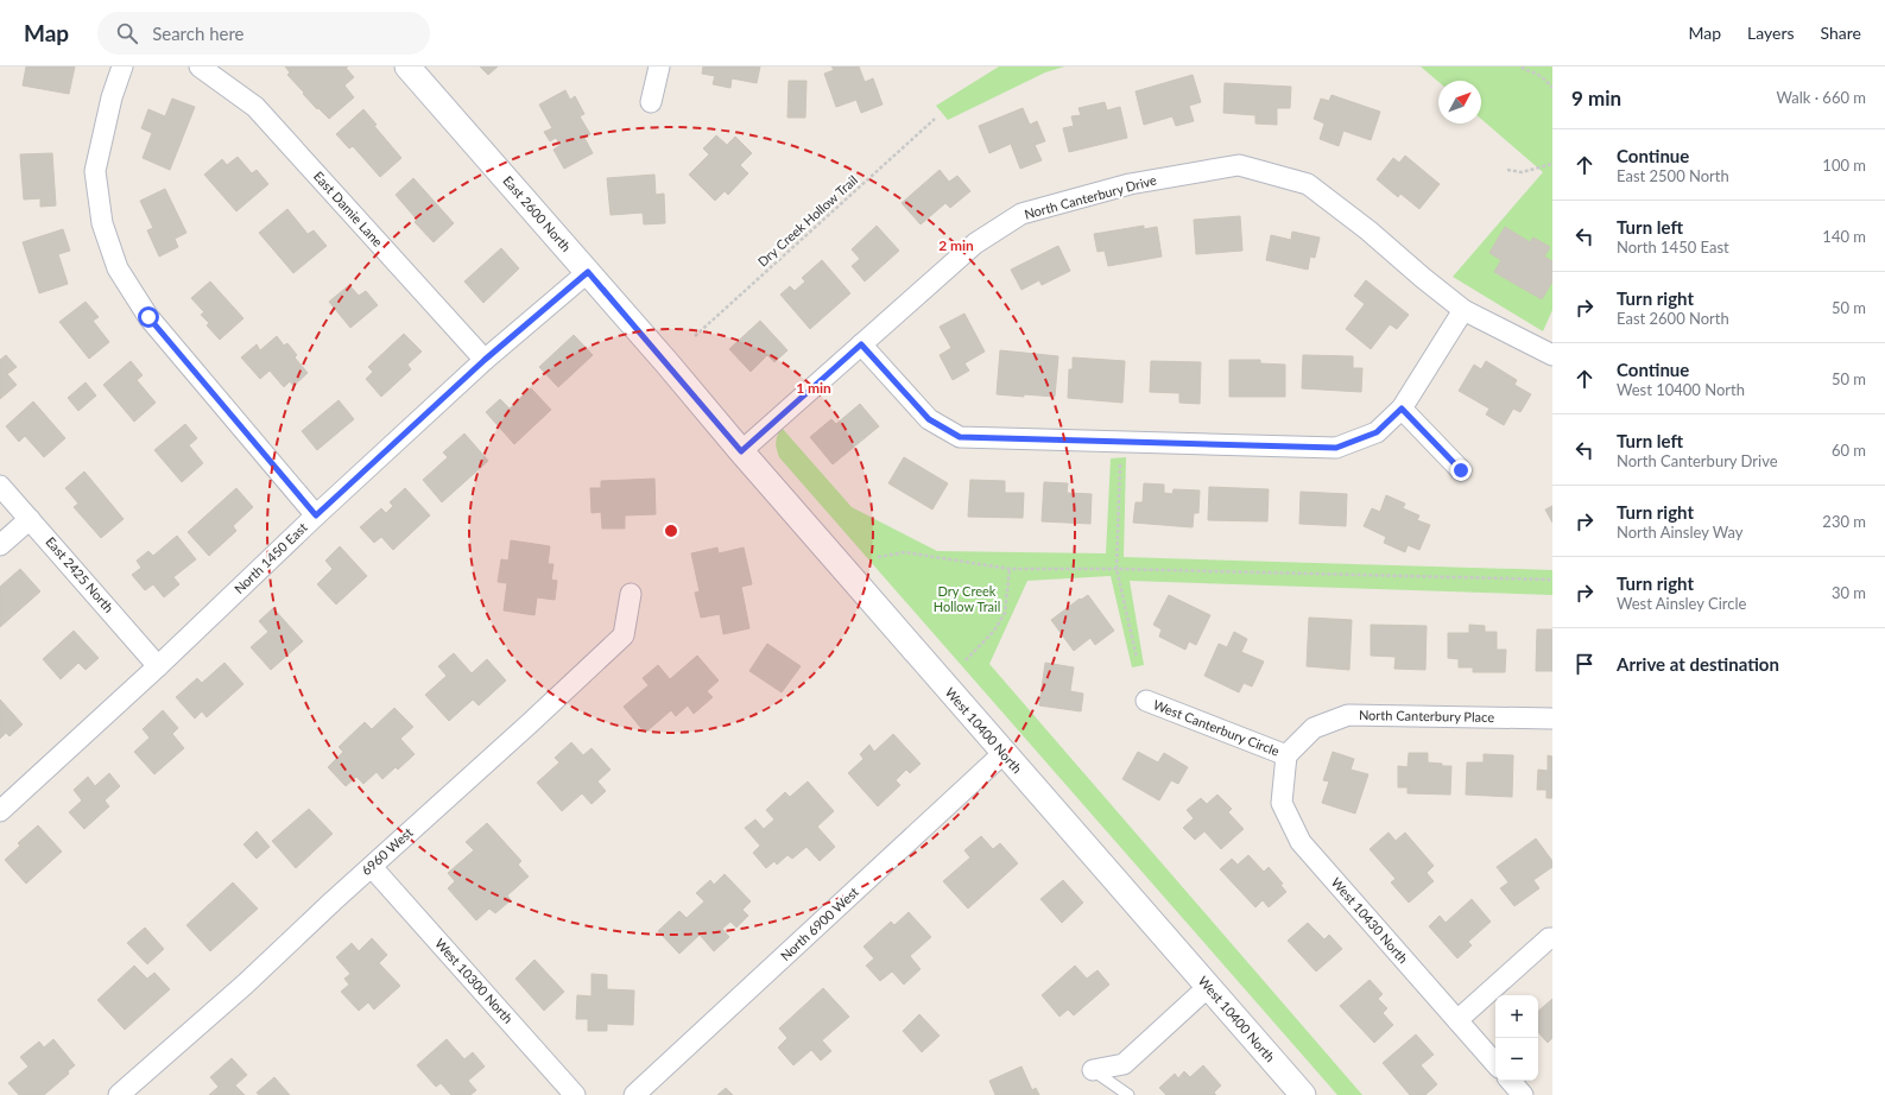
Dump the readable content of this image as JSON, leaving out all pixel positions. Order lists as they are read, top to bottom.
{
  "streets": {
    "street": [
      "North Canterbury Drive",
      "East Damie Lane",
      "East 2600 North",
      "North 1450 East",
      "East 2425 North",
      "North Canterbury Place",
      "West Canterbury Circle",
      "West 10400 North",
      "6960 West",
      "West 10430 North",
      "North 6900 West",
      "West 10300 North"
    ],
    "path": ["Dry Creek Hollow Trail"]
  },
  "crossings": [
    ["North Canterbury Drive", "West 10400 North"],
    ["East Damie Lane", "North 1450 East"],
    ["East 2600 North", "North 1450 East"],
    ["East 2600 North", "West 10400 North"],
    ["North 1450 East", "East 2425 North"],
    ["North Canterbury Place", "West Canterbury Circle"],
    ["North Canterbury Place", "West 10430 North"],
    ["West Canterbury Circle", "West 10430 North"],
    ["West 10400 North", "North 6900 West"],
    ["6960 West", "West 10300 North"]
  ],
  "parks": ["Dry Creek Hollow Trail"],
  "north": "top right",
  "page": {
    "header": "Map",
    "search": "Search here",
    "nav": ["Map", "Layers", "Share"],
    "heading": ["9 min", "Walk · 660 m"],
    "list": [
      ["Continue", "East 2500 North", "100 m"],
      ["Turn left", "North 1450 East", "140 m"],
      ["Turn right", "East 2600 North", "50 m"],
      ["Continue", "West 10400 North", "50 m"],
      ["Turn left", "North Canterbury Drive", "60 m"],
      ["Turn right", "North Ainsley Way", "230 m"],
      ["Turn right", "West Ainsley Circle", "30 m"],
      "Arrive at destination"
    ],
    "map_buttons": ["+", "−"]
  },
  "rings": ["2 min", "1 min"]
}
